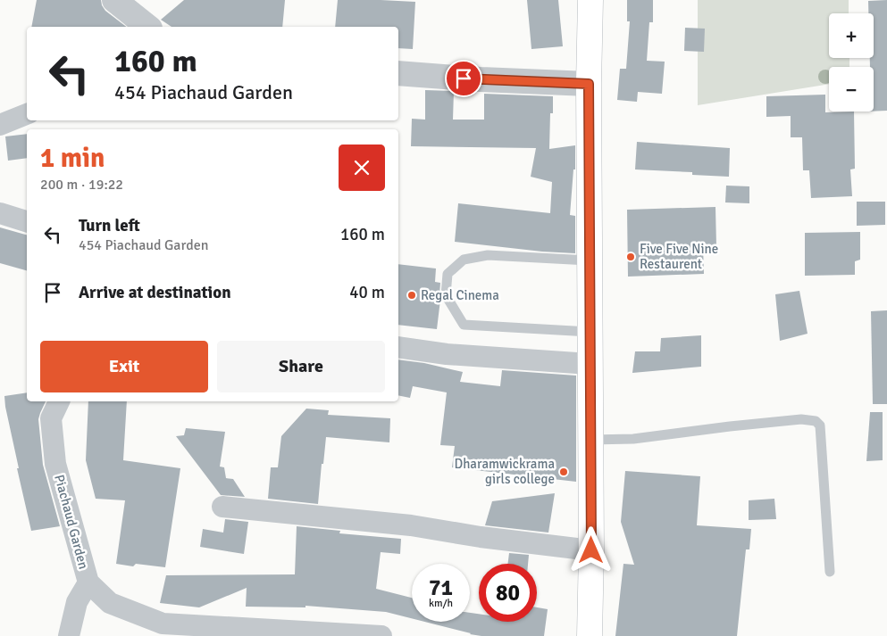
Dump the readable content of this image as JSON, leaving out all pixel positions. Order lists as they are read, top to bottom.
{
  "streets": {
    "street": ["Piachaud Garden"]
  },
  "places": ["Five Five Nine Restaurent", "Regal Cinema", "Dharamwickrama girls college"],
  "page": {
    "map_buttons": ["+", "−"],
    "turn": ["160 m", "454 Piachaud Garden"],
    "heading": ["1 min", "200 m · 19:22"],
    "list": [
      {
        "name": "Turn left",
        "note": "454 Piachaud Garden",
        "value": "160 m"
      },
      {
        "name": "Arrive at destination",
        "value": "40 m"
      }
    ],
    "buttons": ["Exit", "Share"],
    "speed": "71 km/h",
    "limit": "80"
  }
}
